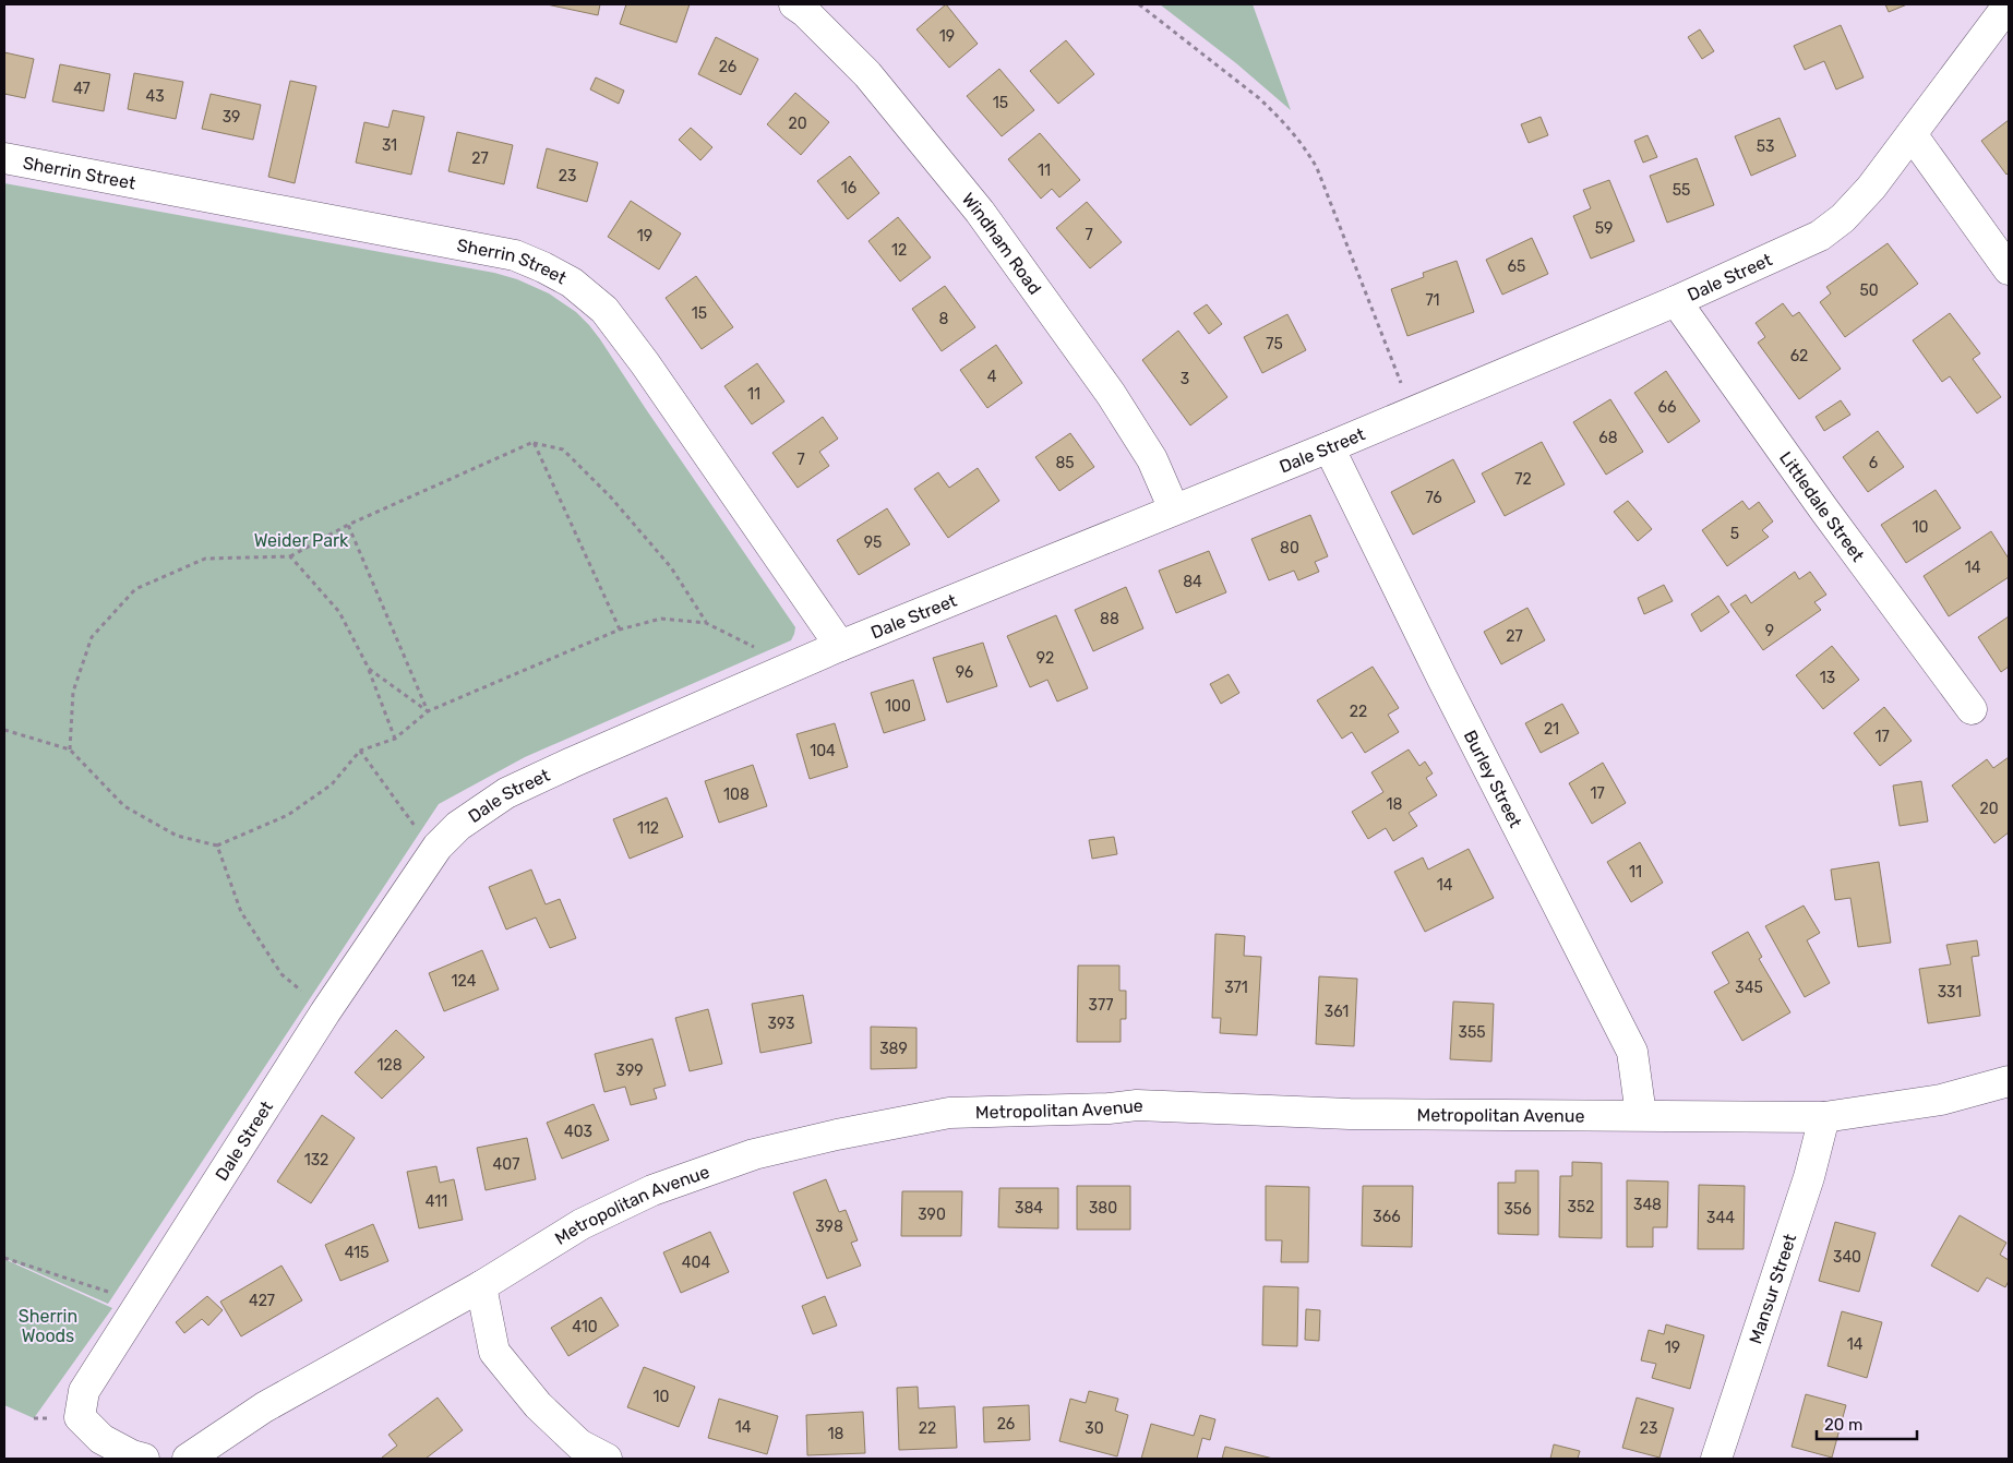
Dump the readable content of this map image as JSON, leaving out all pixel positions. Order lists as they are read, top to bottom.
{
  "streets": {
    "street": [
      "Sherrin Street",
      "Windham Road",
      "Dale Street",
      "Littledale Street",
      "Burley Street",
      "Metropolitan Avenue",
      "Mansur Street"
    ]
  },
  "crossings": [
    ["Sherrin Street", "Dale Street"],
    ["Windham Road", "Dale Street"],
    ["Dale Street", "Littledale Street"],
    ["Dale Street", "Burley Street"],
    ["Burley Street", "Metropolitan Avenue"],
    ["Metropolitan Avenue", "Mansur Street"]
  ],
  "parks": ["Weider Park", "Sherrin Woods"],
  "house_numbers": [
    "19",
    "26",
    "47",
    "43",
    "15",
    "39",
    "20",
    "31",
    "53",
    "27",
    "11",
    "23",
    "16",
    "55",
    "59",
    "7",
    "19",
    "12",
    "65",
    "50",
    "71",
    "15",
    "8",
    "75",
    "62",
    "4",
    "3",
    "11",
    "66",
    "68",
    "7",
    "85",
    "6",
    "72",
    "76",
    "10",
    "5",
    "95",
    "80",
    "14",
    "84",
    "88",
    "9",
    "27",
    "92",
    "96",
    "13",
    "100",
    "22",
    "21",
    "17",
    "104",
    "17",
    "108",
    "18",
    "20",
    "112",
    "11",
    "14",
    "124",
    "371",
    "345",
    "331",
    "377",
    "361",
    "393",
    "355",
    "389",
    "128",
    "399",
    "403",
    "132",
    "407",
    "411",
    "348",
    "352",
    "384",
    "380",
    "356",
    "390",
    "366",
    "344",
    "398",
    "415",
    "340",
    "404",
    "427",
    "410",
    "14",
    "19",
    "10",
    "26",
    "14",
    "22",
    "30",
    "23",
    "18"
  ],
  "scale_bar": "20 m"
}
